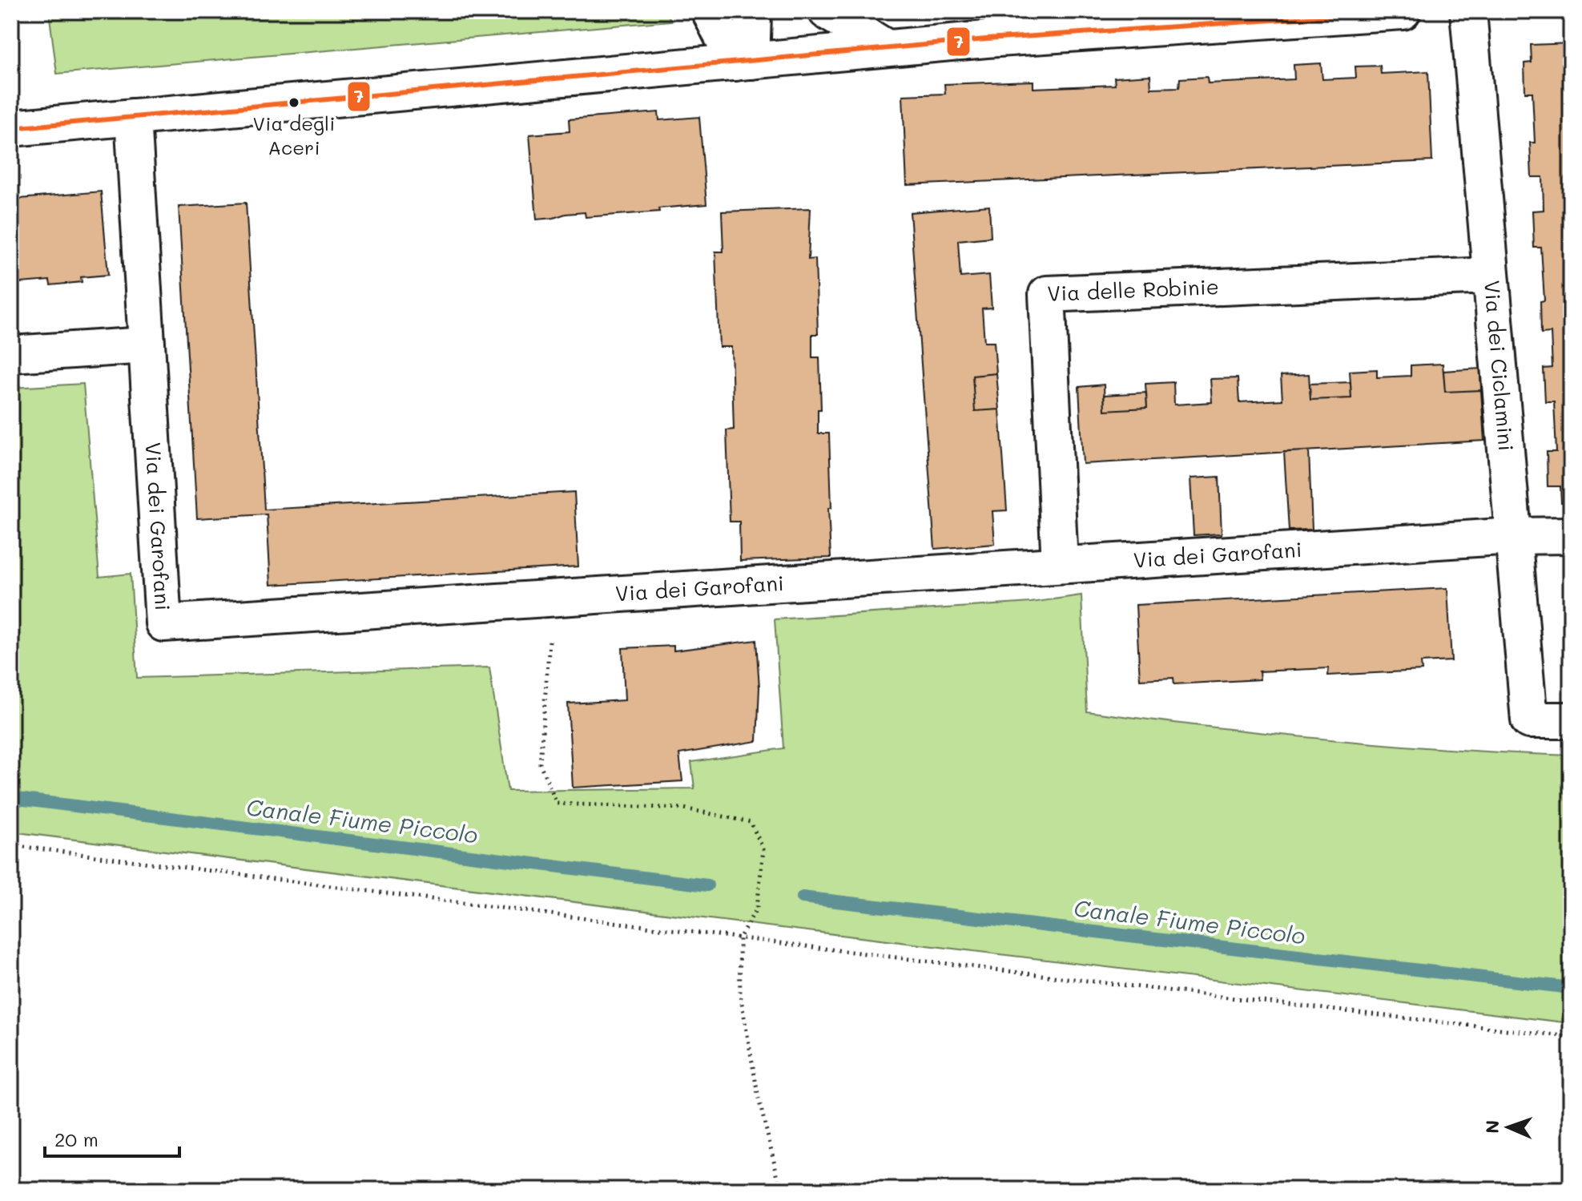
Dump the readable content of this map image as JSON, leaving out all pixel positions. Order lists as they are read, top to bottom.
{
  "streets": {
    "street": ["Via delle Robinie", "Via dei Ciclamini", "Via dei Garofani"]
  },
  "crossings": [
    ["Via delle Robinie", "Via dei Ciclamini"],
    ["Via delle Robinie", "Via dei Garofani"],
    ["Via dei Ciclamini", "Via dei Garofani"]
  ],
  "water": ["Canale Fiume Piccolo"],
  "places": ["Via degli Aceri"],
  "lines": ["transit line 7"],
  "scale_bar": "20 m",
  "north": "left"
}
